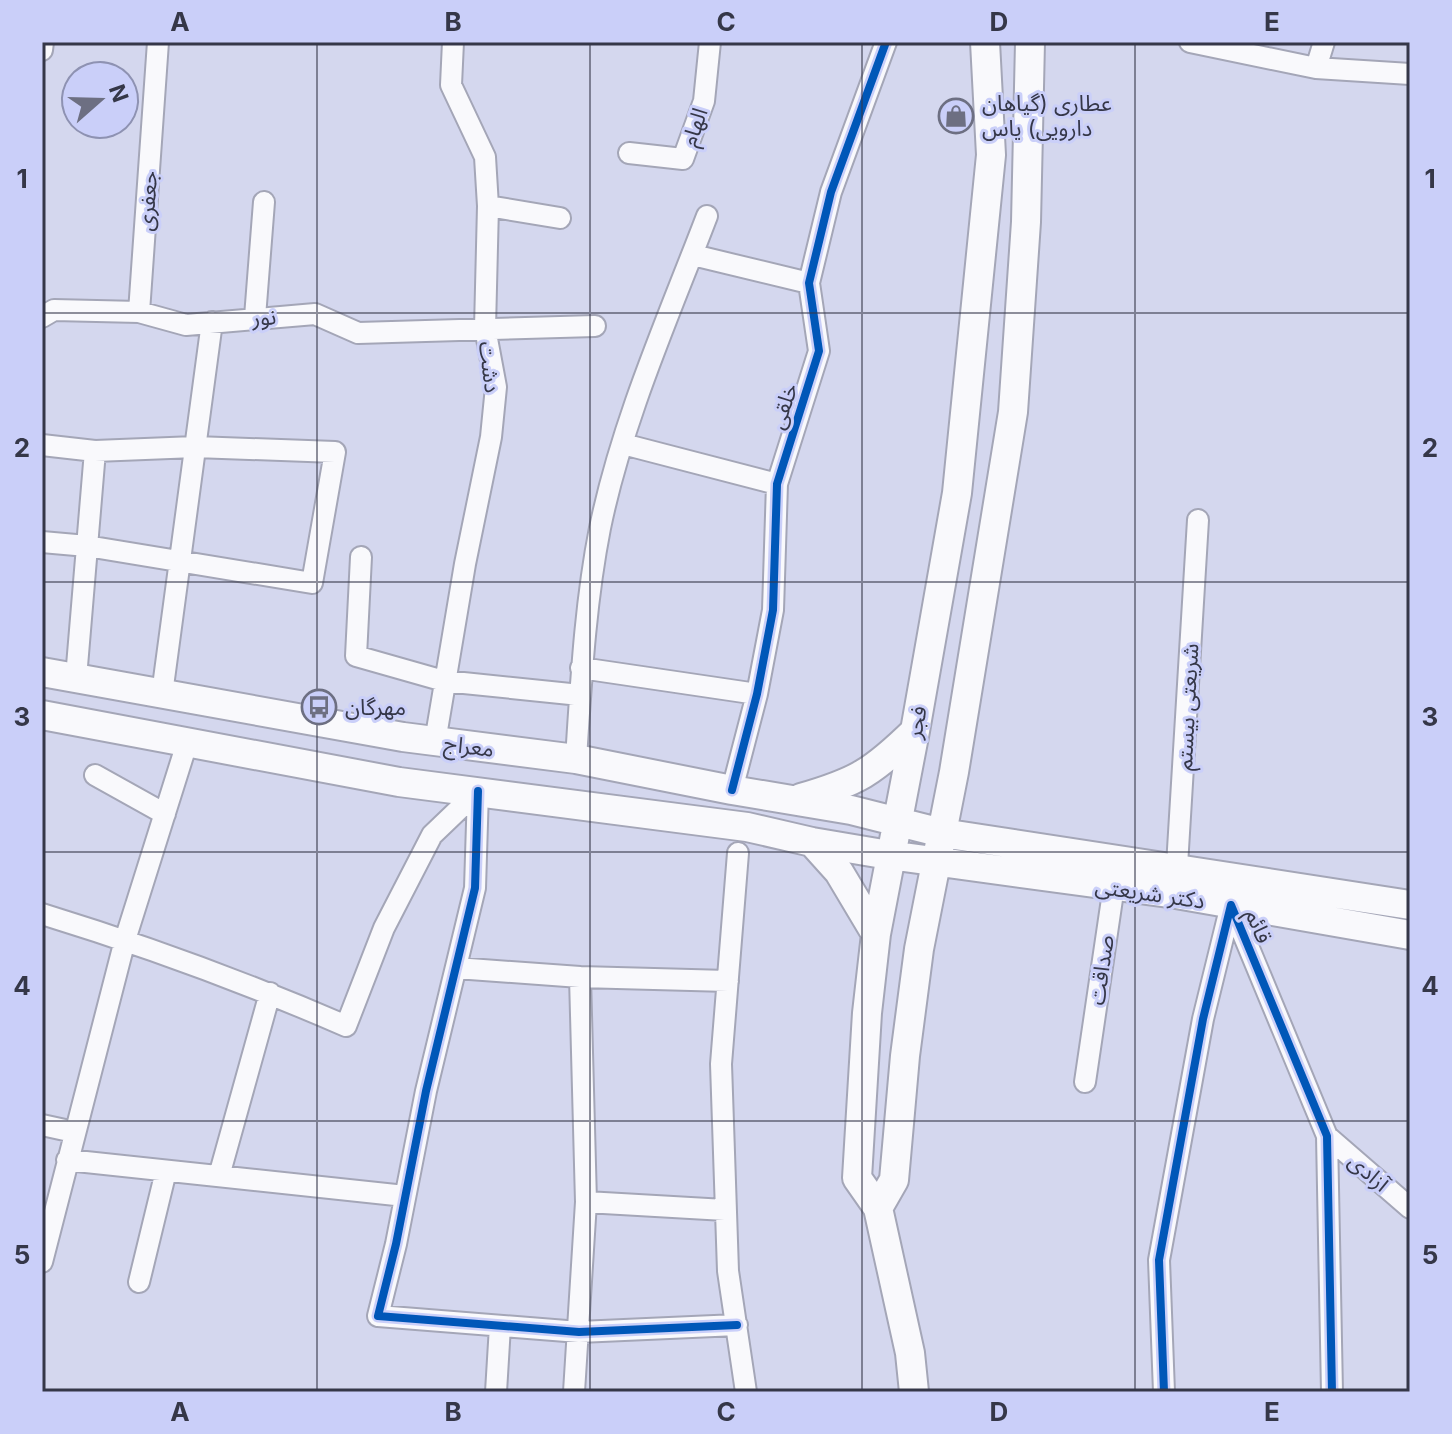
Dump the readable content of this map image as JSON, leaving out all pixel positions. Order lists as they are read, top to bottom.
{
  "streets": {
    "main road": ["فجر", "معراج", "دکتر شریعتی"],
    "street": [
      "الهام",
      "جعفری",
      "نور",
      "دشت",
      "خلقی",
      "شریعتی بیستم",
      "قائم",
      "صداقت",
      "آزادی"
    ]
  },
  "crossings": [
    ["جعفری", "نور"],
    ["نور", "دشت"],
    ["دشت", "معراج"],
    ["خلقی", "معراج"],
    ["شریعتی بیستم", "دکتر شریعتی"],
    ["فجر", "معراج"],
    ["فجر", "دکتر شریعتی"],
    ["معراج", "دکتر شریعتی"],
    ["دکتر شریعتی", "قائم"],
    ["دکتر شریعتی", "صداقت"],
    ["قائم", "آزادی"]
  ],
  "places": {
    "shop": ["عطاری (گیاهان دارویی) یاس"],
    "bus stop": ["مهرگان"]
  },
  "north": "right",
  "grid": {
    "columns": [
      "A",
      "B",
      "C",
      "D",
      "E"
    ],
    "rows": [
      "1",
      "2",
      "3",
      "4",
      "5"
    ]
  }
}
